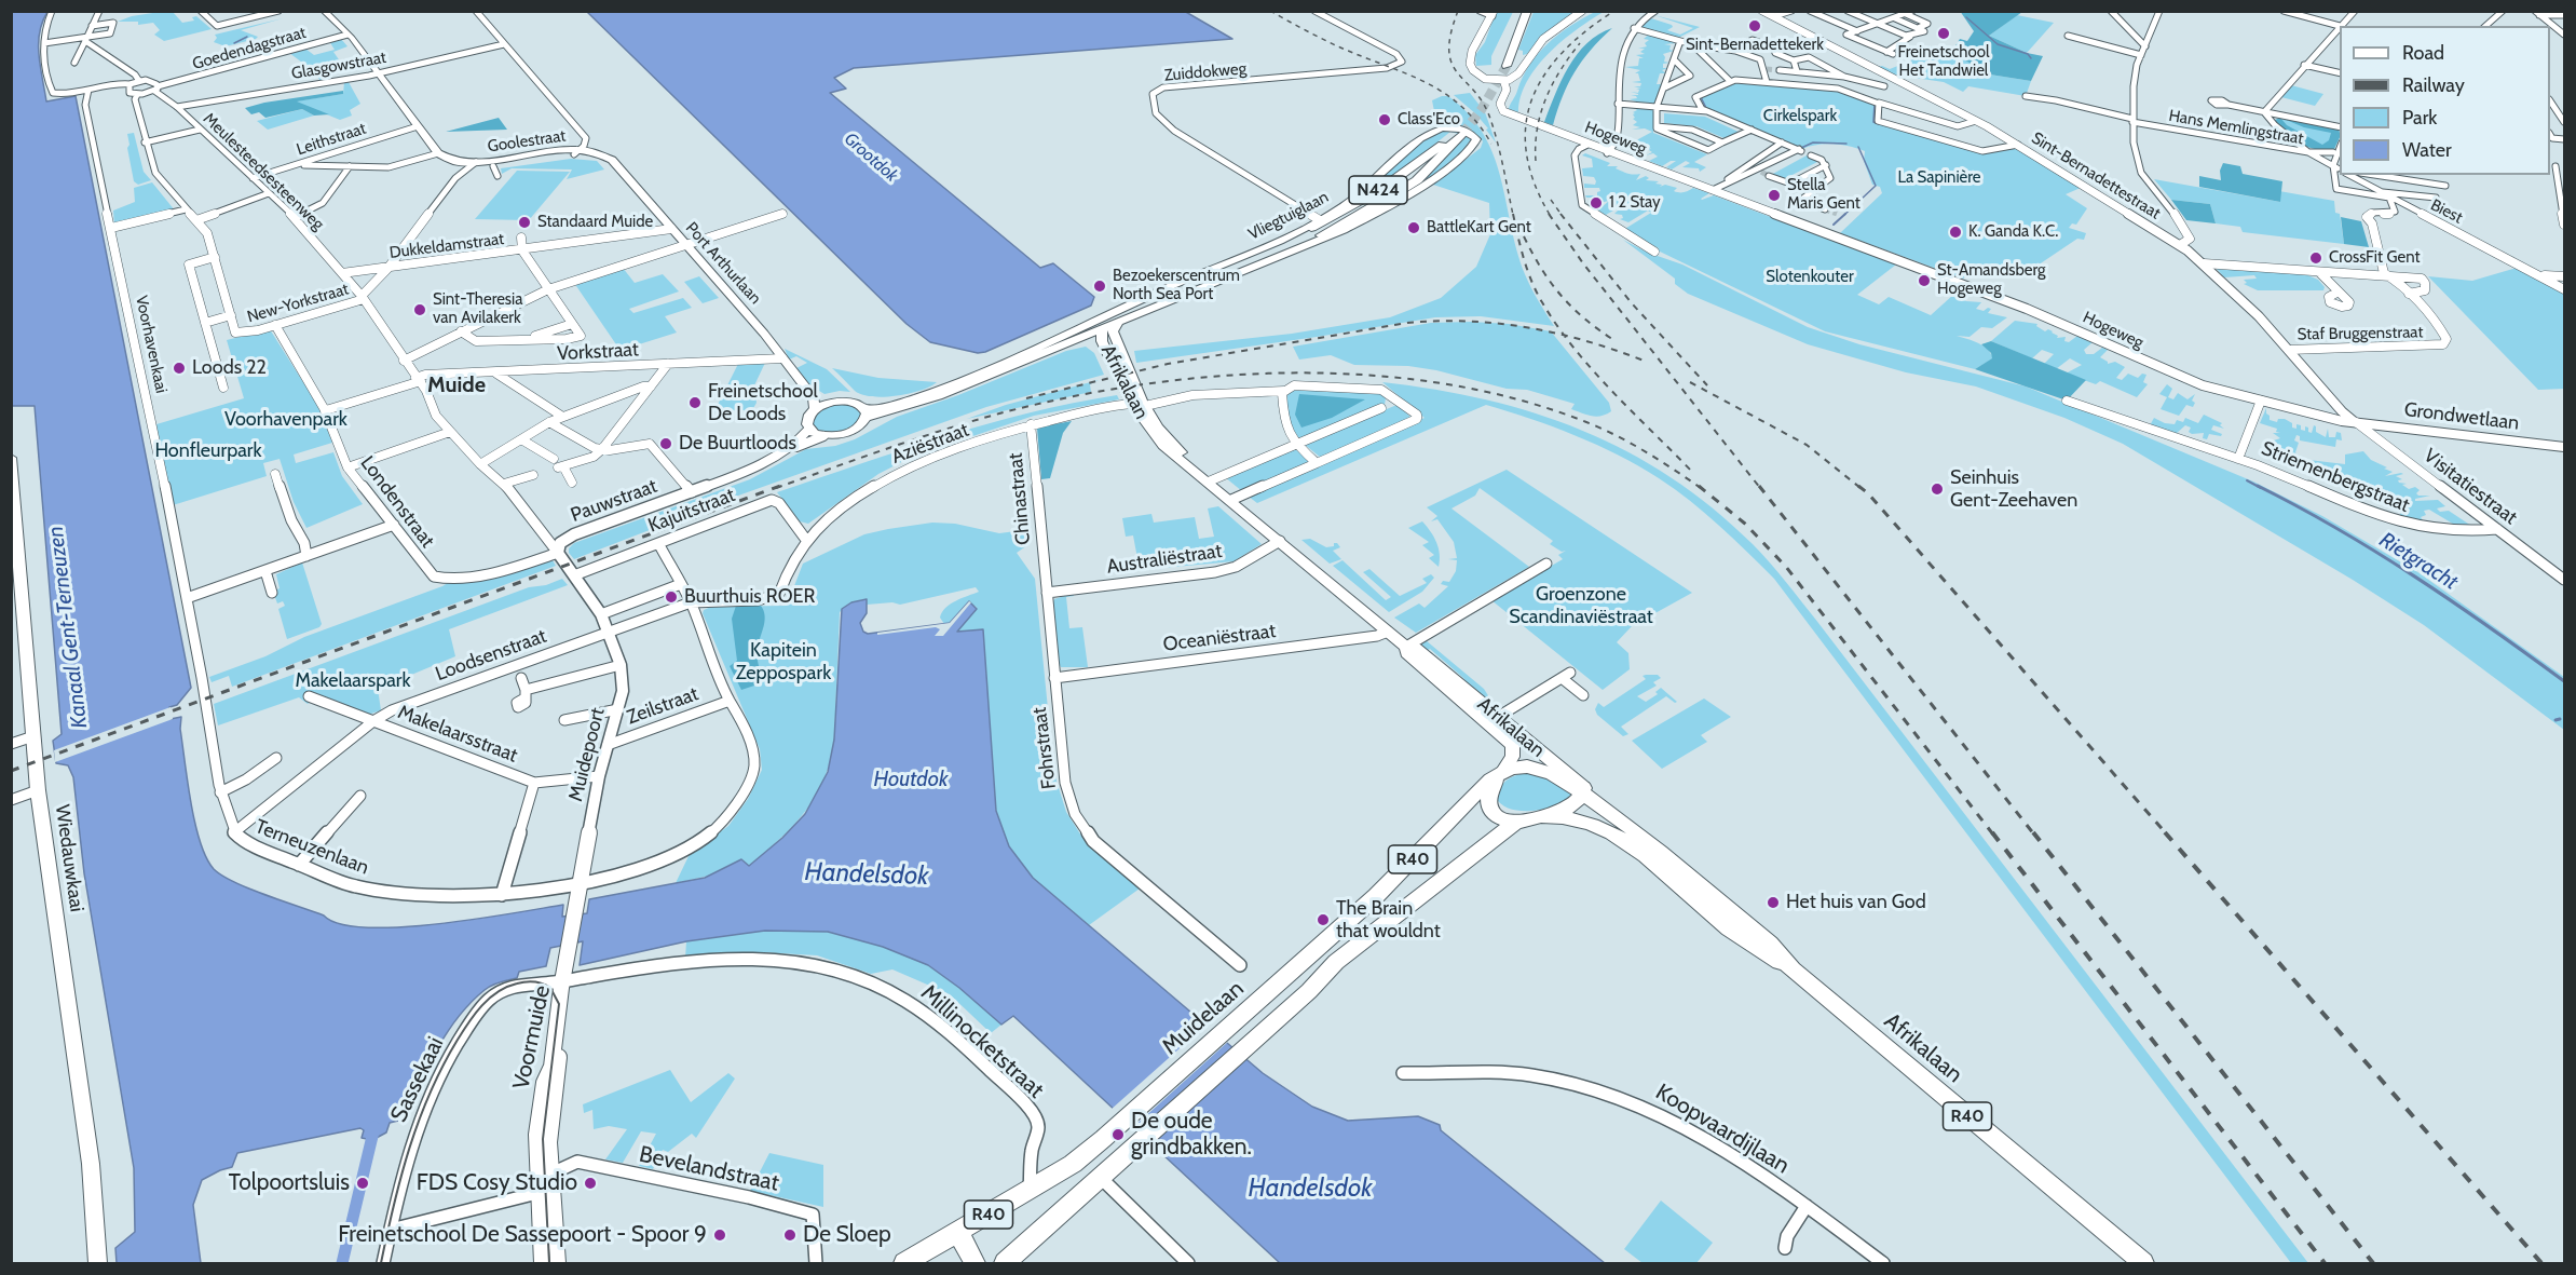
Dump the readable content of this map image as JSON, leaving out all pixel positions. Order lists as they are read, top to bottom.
{
  "streets": {
    "highway": ["N424"],
    "main road": [
      "Goolestraat",
      "Vliegtuiglaan",
      "Port Arthurlaan",
      "Afrikalaan",
      "Wiedauwkaai",
      "R40",
      "Muidelaan"
    ],
    "street": [
      "Goedendagstraat",
      "Glasgowstraat",
      "Zuiddokweg",
      "Hans Memlingstraat",
      "Hogeweg",
      "Leithstraat",
      "Meulesteedsesteenweg",
      "Sint-Bernadettestraat",
      "Biest",
      "Dukkeldamstraat",
      "New-Yorkstraat",
      "Staf Bruggenstraat",
      "Voorhavenkaai",
      "Vorkstraat",
      "Grondwetlaan",
      "Aziëstraat",
      "Striemenbergstraat",
      "Visitatiestraat",
      "Chinastraat",
      "Pauwstraat",
      "Londenstraat",
      "Kajuitstraat",
      "Australiëstraat",
      "Oceaniëstraat",
      "Loodsenstraat",
      "Zeilstraat",
      "Makelaarsstraat",
      "Fohrstraat",
      "Muidepoort",
      "Terneuzenlaan",
      "Voormuide",
      "Millinocketstraat",
      "Sassekaai",
      "Koopvaardijlaan",
      "Bevelandstraat"
    ]
  },
  "crossings": [
    ["Goedendagstraat", "Meulesteedsesteenweg"],
    ["Glasgowstraat", "Meulesteedsesteenweg"],
    ["Zuiddokweg", "N424"],
    ["Zuiddokweg", "Vliegtuiglaan"],
    ["Hans Memlingstraat", "Biest"],
    ["Hogeweg", "Sint-Bernadettestraat"],
    ["Hogeweg", "Grondwetlaan"],
    ["Hogeweg", "Visitatiestraat"],
    ["Leithstraat", "Meulesteedsesteenweg"],
    ["Goolestraat", "Port Arthurlaan"],
    ["Meulesteedsesteenweg", "Dukkeldamstraat"],
    ["Meulesteedsesteenweg", "New-Yorkstraat"],
    ["Meulesteedsesteenweg", "Vorkstraat"],
    ["Meulesteedsesteenweg", "Pauwstraat"],
    ["Meulesteedsesteenweg", "Londenstraat"],
    ["Meulesteedsesteenweg", "Muidepoort"],
    ["Sint-Bernadettestraat", "Staf Bruggenstraat"],
    ["Sint-Bernadettestraat", "Grondwetlaan"],
    ["Sint-Bernadettestraat", "Visitatiestraat"],
    ["N424", "Vliegtuiglaan"],
    ["N424", "Afrikalaan"],
    ["Biest", "Staf Bruggenstraat"],
    ["Vliegtuiglaan", "Port Arthurlaan"],
    ["Vliegtuiglaan", "Afrikalaan"],
    ["Dukkeldamstraat", "Port Arthurlaan"],
    ["Port Arthurlaan", "Vorkstraat"],
    ["New-Yorkstraat", "Londenstraat"],
    ["Voorhavenkaai", "Terneuzenlaan"],
    ["Vorkstraat", "Londenstraat"],
    ["Afrikalaan", "Aziëstraat"],
    ["Afrikalaan", "Australiëstraat"],
    ["Afrikalaan", "Oceaniëstraat"],
    ["Afrikalaan", "R40"],
    ["Afrikalaan", "Muidelaan"],
    ["Grondwetlaan", "Visitatiestraat"],
    ["Aziëstraat", "Chinastraat"],
    ["Aziëstraat", "Kajuitstraat"],
    ["Aziëstraat", "Loodsenstraat"],
    ["Striemenbergstraat", "Visitatiestraat"],
    ["Chinastraat", "Fohrstraat"],
    ["Pauwstraat", "Londenstraat"],
    ["Pauwstraat", "Muidepoort"],
    ["Londenstraat", "Muidepoort"],
    ["Kajuitstraat", "Muidepoort"],
    ["Kajuitstraat", "Terneuzenlaan"],
    ["Australiëstraat", "Fohrstraat"],
    ["Oceaniëstraat", "Fohrstraat"],
    ["Loodsenstraat", "Makelaarsstraat"],
    ["Loodsenstraat", "Muidepoort"],
    ["Loodsenstraat", "Terneuzenlaan"],
    ["Zeilstraat", "Muidepoort"],
    ["Zeilstraat", "Terneuzenlaan"],
    ["Makelaarsstraat", "Muidepoort"],
    ["Muidepoort", "Terneuzenlaan"],
    ["Muidepoort", "Voormuide"],
    ["Muidepoort", "Millinocketstraat"],
    ["Muidepoort", "Sassekaai"],
    ["Muidelaan", "Millinocketstraat"],
    ["Voormuide", "Millinocketstraat"],
    ["Voormuide", "Sassekaai"],
    ["Voormuide", "Bevelandstraat"],
    ["Millinocketstraat", "Sassekaai"]
  ],
  "districts": ["Muide"],
  "water": [
    "Grootdok",
    "Rietgracht",
    "Kanaal Gent-Terneuzen",
    "Houtdok",
    "Handelsdok"
  ],
  "parks": [
    "Cirkelspark",
    "La Sapinière",
    "Slotenkouter",
    "Voorhavenpark",
    "Honfleurpark",
    "Groenzone Scandinaviëstraat",
    "Kapitein Zeppospark",
    "Makelaarspark"
  ],
  "places": [
    "Sint-Bernadettekerk",
    "Freinetschool Het Tandwiel",
    "Class'Eco",
    "Stella Maris Gent",
    "1 2 Stay",
    "Standaard Muide",
    "BattleKart Gent",
    "K. Ganda K.C.",
    "CrossFit Gent",
    "St-Amandsberg Hogeweg",
    "Bezoekerscentrum North Sea Port",
    "Sint-Theresia van Avilakerk",
    "Loods 22",
    "Freinetschool De Loods",
    "De Buurtloods",
    "Seinhuis Gent-Zeehaven",
    "Buurthuis ROER",
    "Het huis van God",
    "The Brain that wouldnt",
    "De oude grindbakken.",
    "Tolpoortsluis",
    "FDS Cosy Studio",
    "Freinetschool De Sassepoort - Spoor 9",
    "De Sloep"
  ],
  "legend": [
    "Road",
    "Railway",
    "Park",
    "Water"
  ]
}
